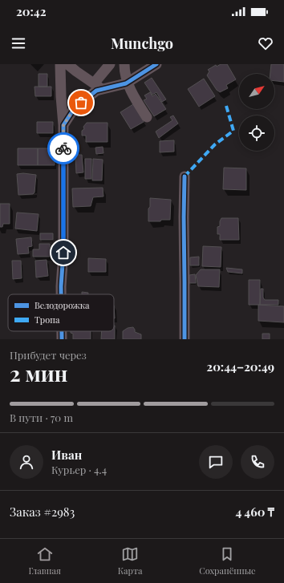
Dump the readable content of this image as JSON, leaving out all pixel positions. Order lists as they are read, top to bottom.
{
  "legend": ["Велодорожка", "Тропа"],
  "north": "top right",
  "page": {
    "status": "20:42",
    "header": "Munchgo",
    "heading": ["2 мин", "Прибудет через", "20:44–20:49"],
    "panel": [
      "Иван",
      "Курьер · 4.4",
      "Заказ #2983",
      "4 460 ₸"
    ],
    "bar": "В пути · 70 m",
    "tabs": ["Главная", "Карта", "Сохранённые"]
  }
}
